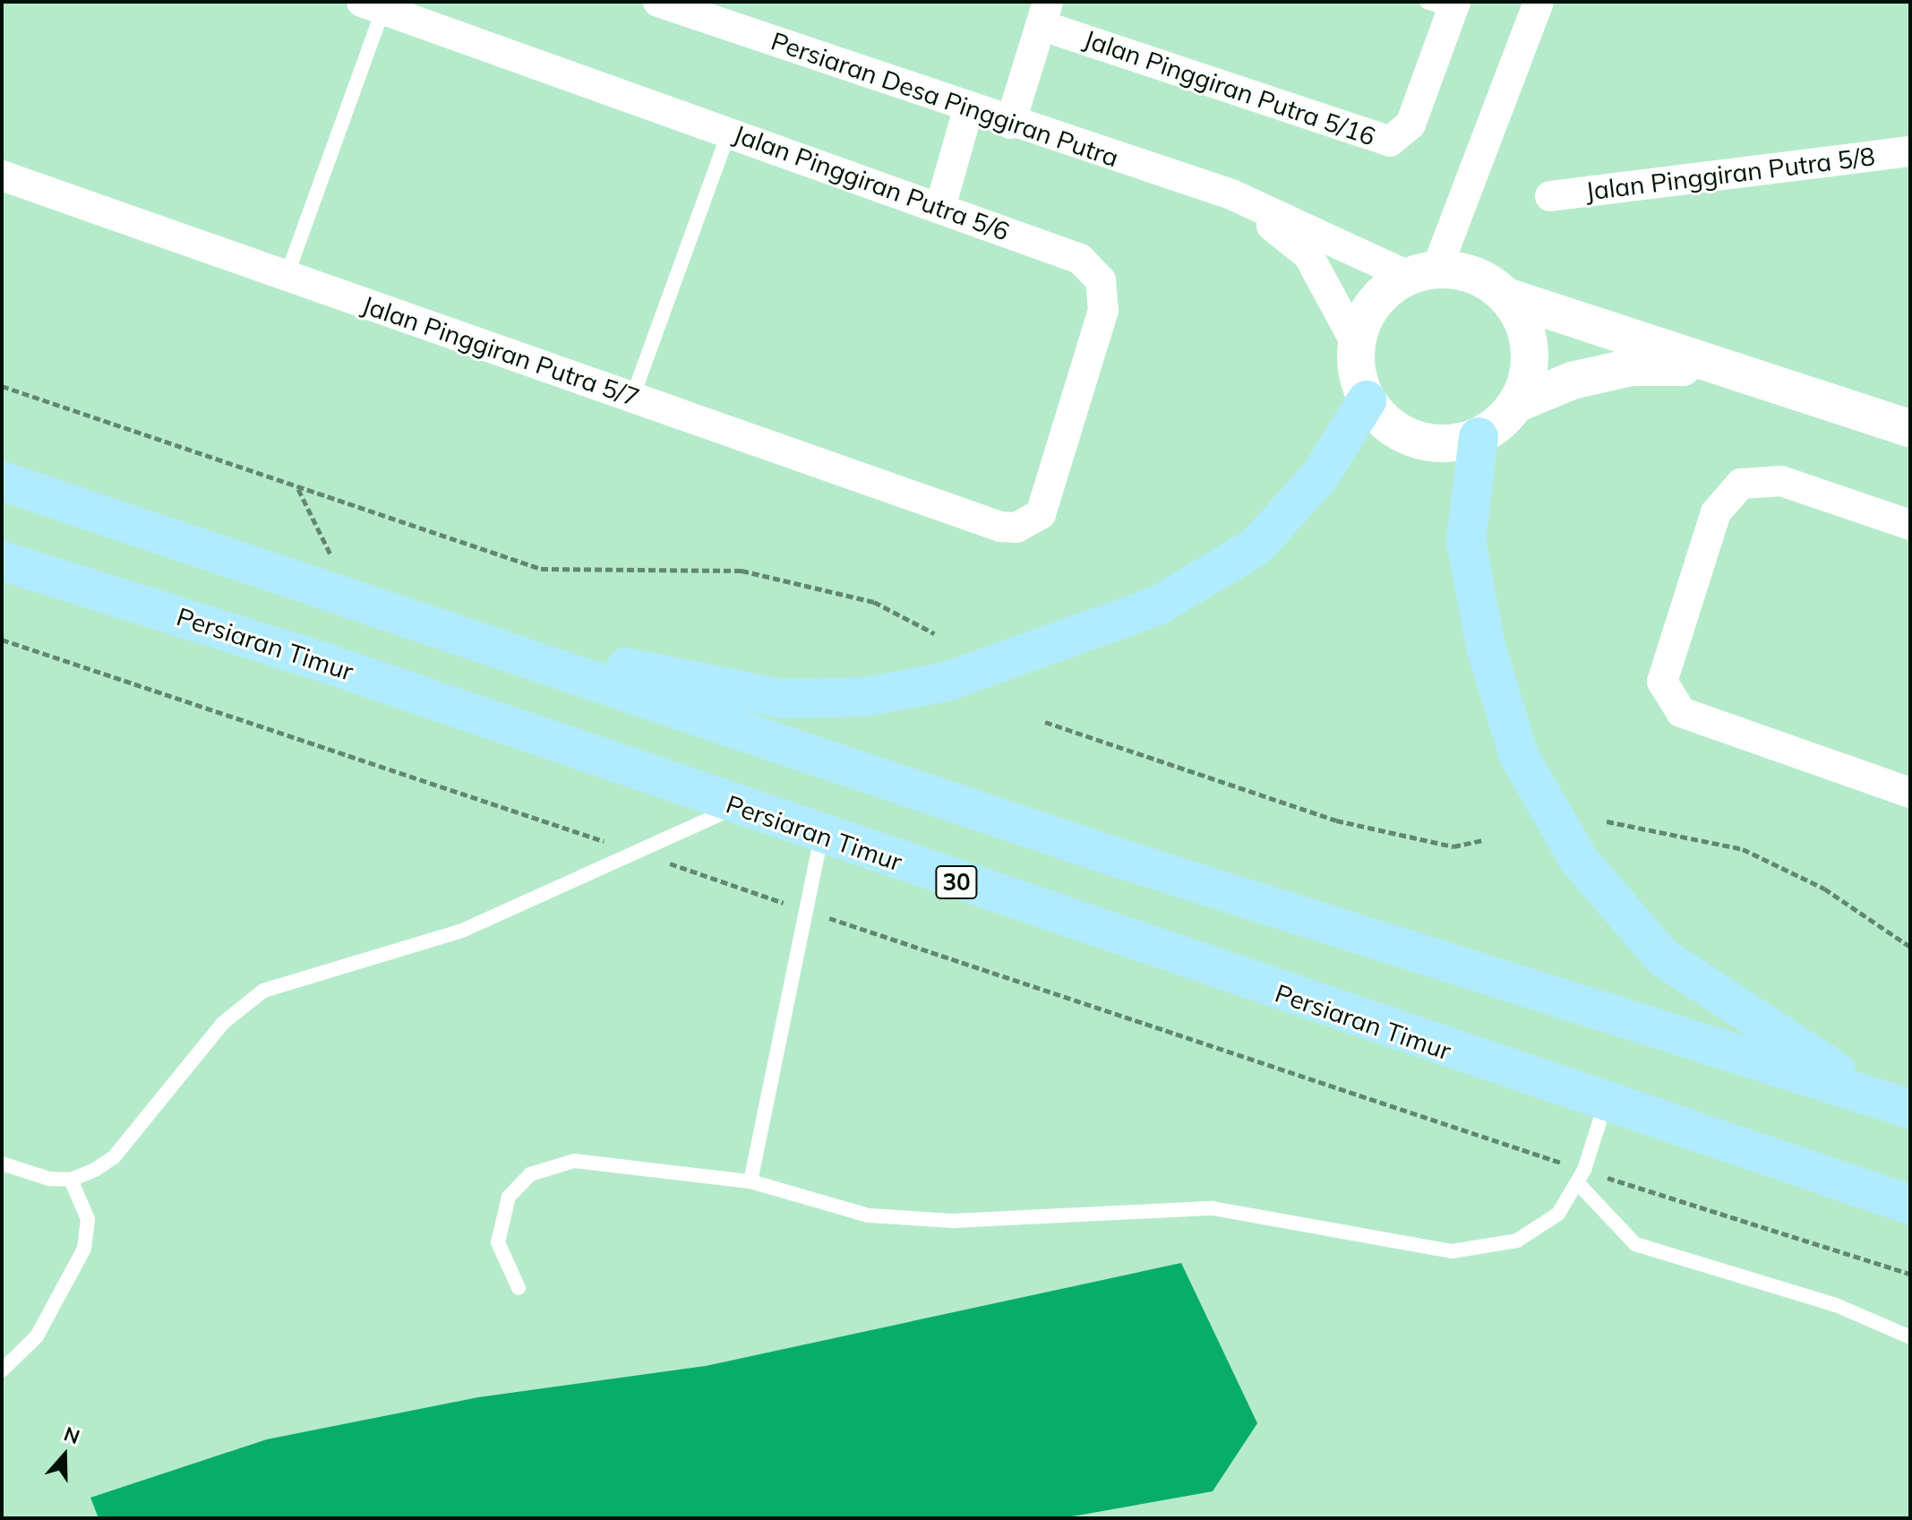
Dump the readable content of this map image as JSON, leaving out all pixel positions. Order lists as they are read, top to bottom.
{
  "streets": {
    "main road": ["Persiaran Timur", "30"],
    "street": [
      "Jalan Pinggiran Putra 5/16",
      "Persiaran Desa Pinggiran Putra",
      "Jalan Pinggiran Putra 5/8",
      "Jalan Pinggiran Putra 5/6",
      "Jalan Pinggiran Putra 5/7"
    ]
  },
  "crossings": [
    ["Jalan Pinggiran Putra 5/6", "Jalan Pinggiran Putra 5/7"]
  ],
  "north": "top"
}
